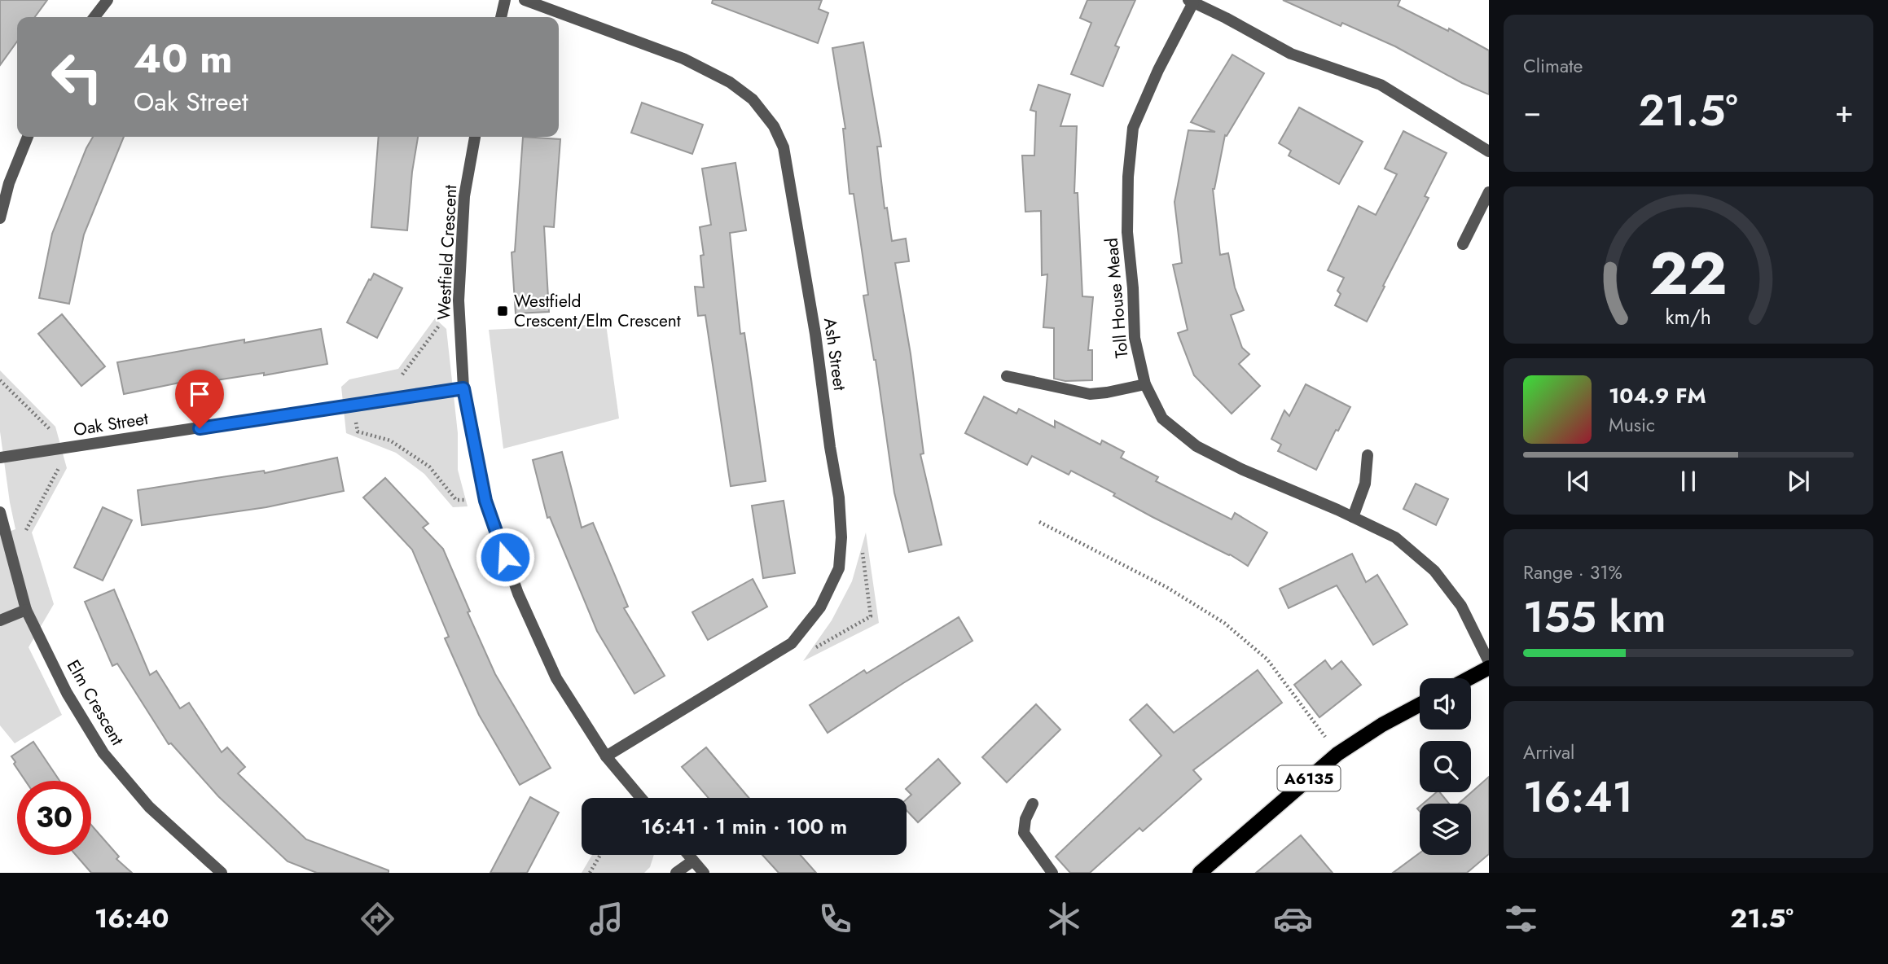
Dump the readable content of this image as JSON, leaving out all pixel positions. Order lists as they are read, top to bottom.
{
  "streets": {
    "main road": ["A6135"],
    "street": [
      "Westfield Crescent",
      "Toll House Mead",
      "Ash Street",
      "Oak Street",
      "Elm Crescent"
    ]
  },
  "crossings": [
    ["Westfield Crescent", "Ash Street"],
    ["Westfield Crescent", "Oak Street"]
  ],
  "places": {
    "transit": ["Westfield Crescent/Elm Crescent"]
  },
  "page": {
    "tile": [
      "Climate",
      ["Range · 31%", "155 km"],
      ["Arrival", "16:41"]
    ],
    "turn": ["40 m", "Oak Street"],
    "heat": ["−", "21.5°", "+"],
    "song": ["104.9 FM", "Music"],
    "limit": "30",
    "trip": "16:41 · 1 min · 100 m",
    "tabs": ["16:40", "21.5°"],
    "gauge": ["22", "km/h"]
  }
}
